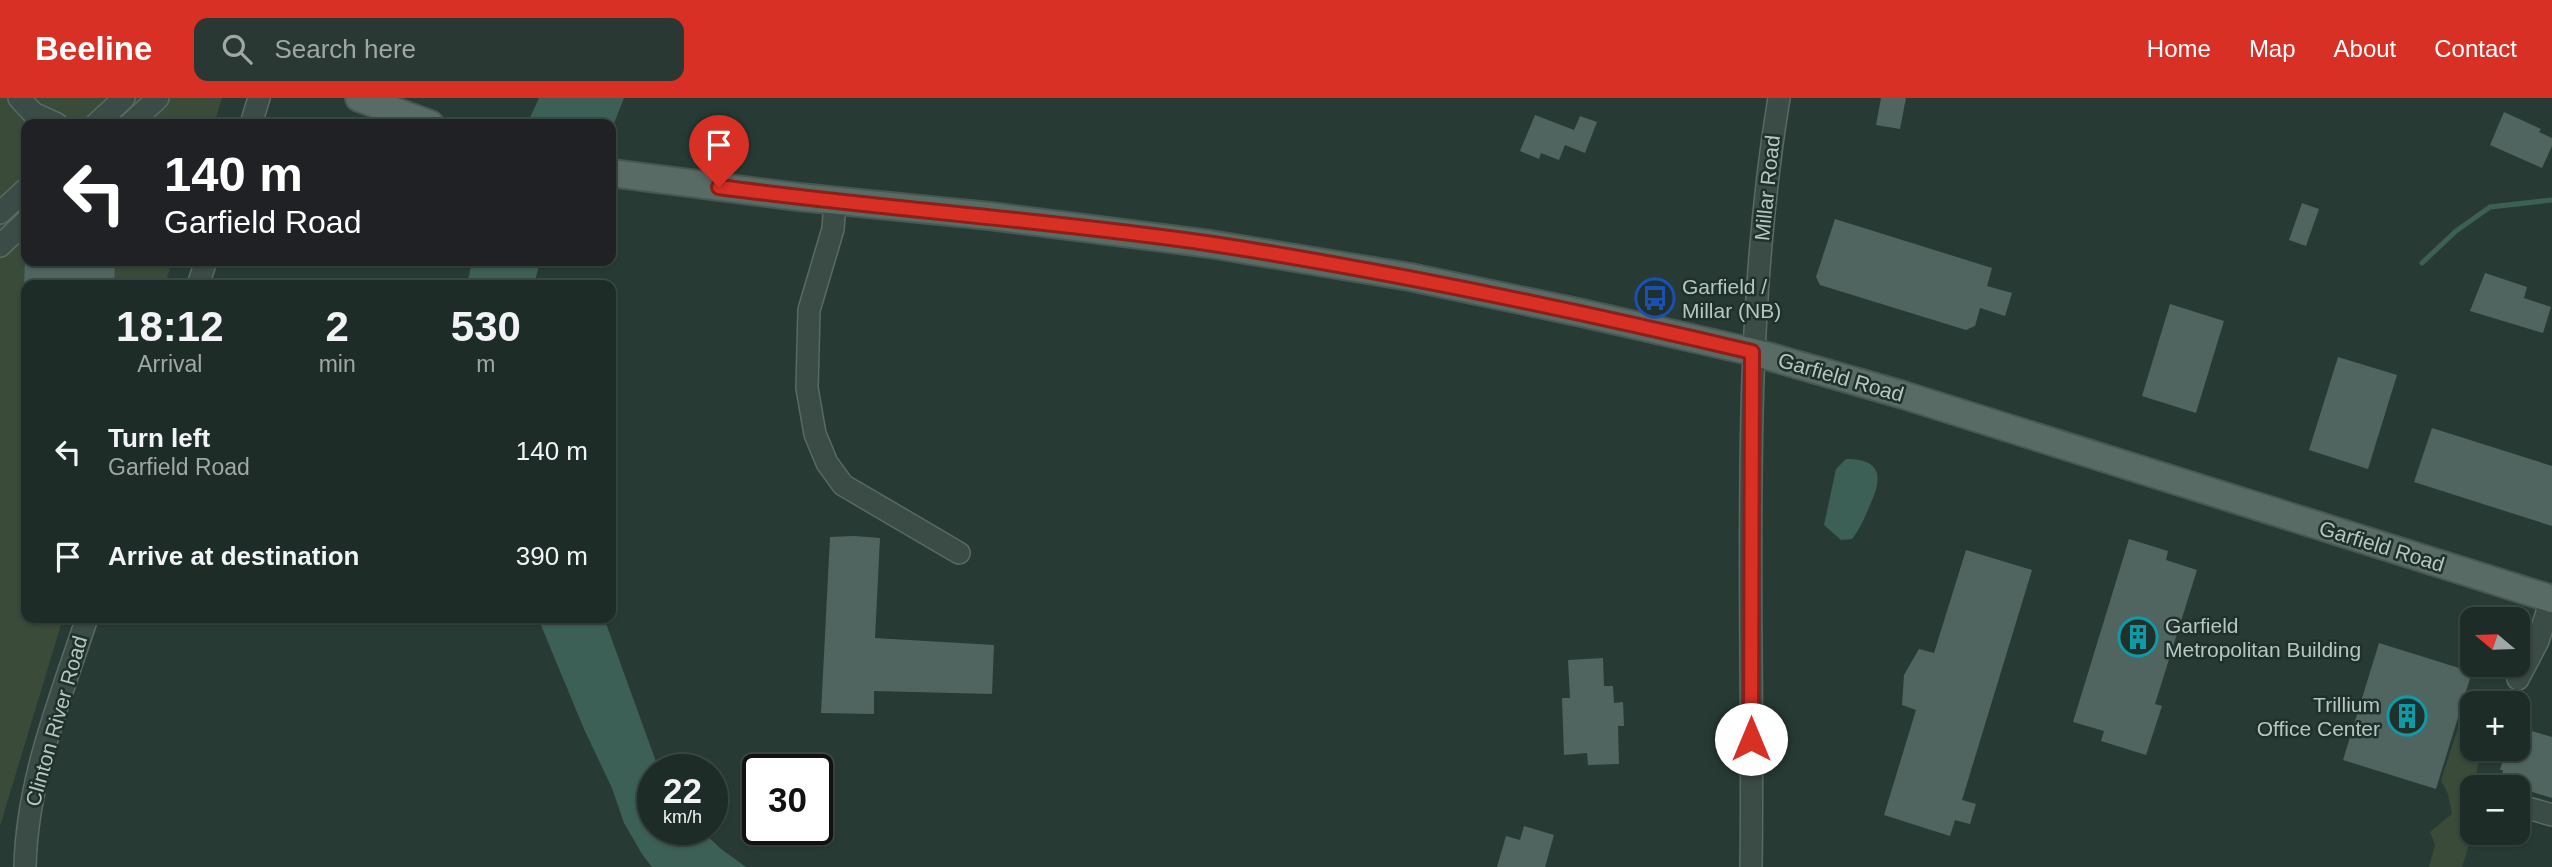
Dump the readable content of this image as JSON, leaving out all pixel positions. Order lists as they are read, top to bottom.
{
  "streets": {
    "main road": ["Garfield Road"],
    "street": ["Millar Road", "Clinton River Road"]
  },
  "crossings": [
    ["Millar Road", "Garfield Road"]
  ],
  "places": {
    "bus stop": ["Garfield / Millar (NB)"],
    "building": ["Garfield Metropolitan Building", "Trillium Office Center"]
  },
  "north": "left",
  "page": {
    "header": "Beeline",
    "search": "Search here",
    "nav": [
      "Home",
      "Map",
      "About",
      "Contact"
    ],
    "turn": ["140 m", "Garfield Road"],
    "eta": [
      "18:12",
      "Arrival",
      "2",
      "min",
      "530",
      "m"
    ],
    "list": [
      {
        "name": "Turn left",
        "note": "Garfield Road",
        "value": "140 m"
      },
      {
        "name": "Arrive at destination",
        "value": "390 m"
      }
    ],
    "map_buttons": ["+", "−"],
    "speed": "22 km/h",
    "limit": "30"
  }
}
